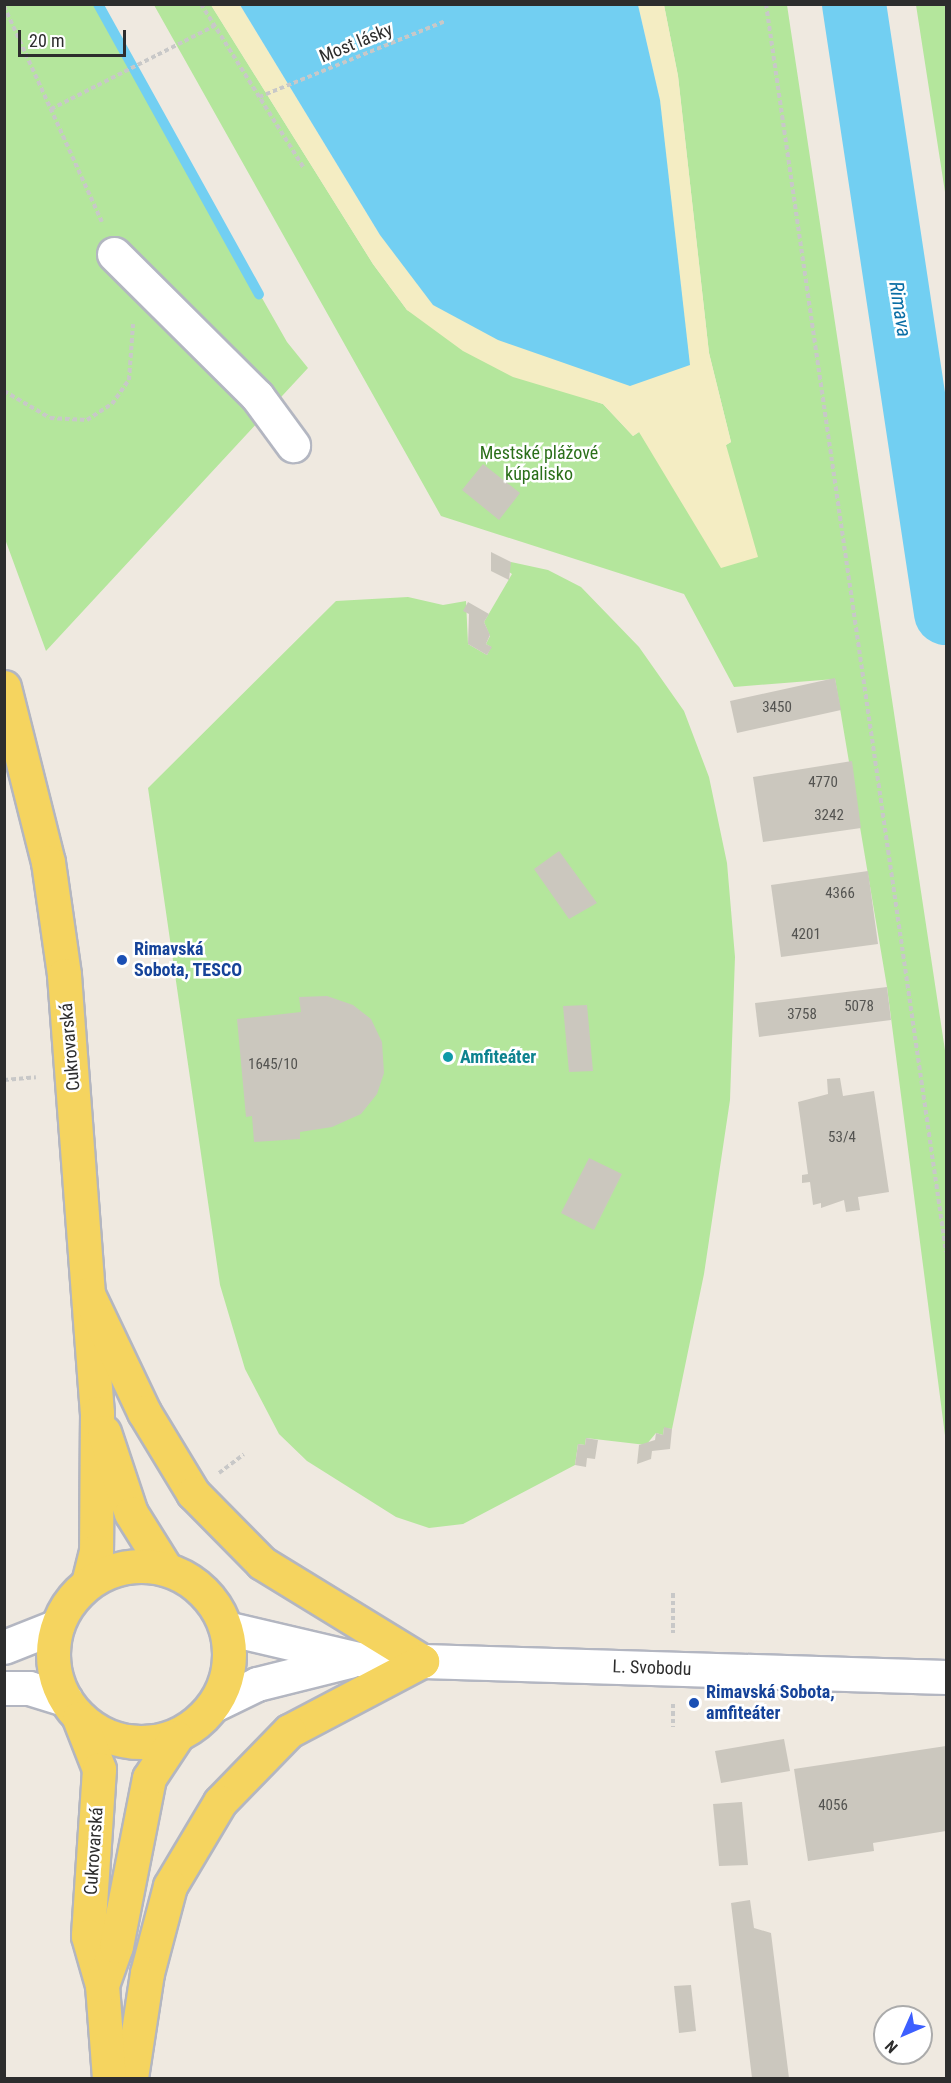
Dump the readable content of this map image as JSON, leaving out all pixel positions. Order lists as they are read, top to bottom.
{
  "streets": {
    "main road": ["Cukrovarská"],
    "street": ["L. Svobodu"],
    "path": ["Most lásky"]
  },
  "water": ["Rimava"],
  "parks": ["Mestské plážové kúpalisko"],
  "places": ["Rimavská Sobota, TESCO", "Amfiteáter", "Rimavská Sobota, amfiteáter"],
  "house_numbers": [
    "3450",
    "4770",
    "3242",
    "4366",
    "4201",
    "5078",
    "3758",
    "1645/10",
    "53/4",
    "4056"
  ],
  "scale_bar": "20 m",
  "north": "bottom left"
}
